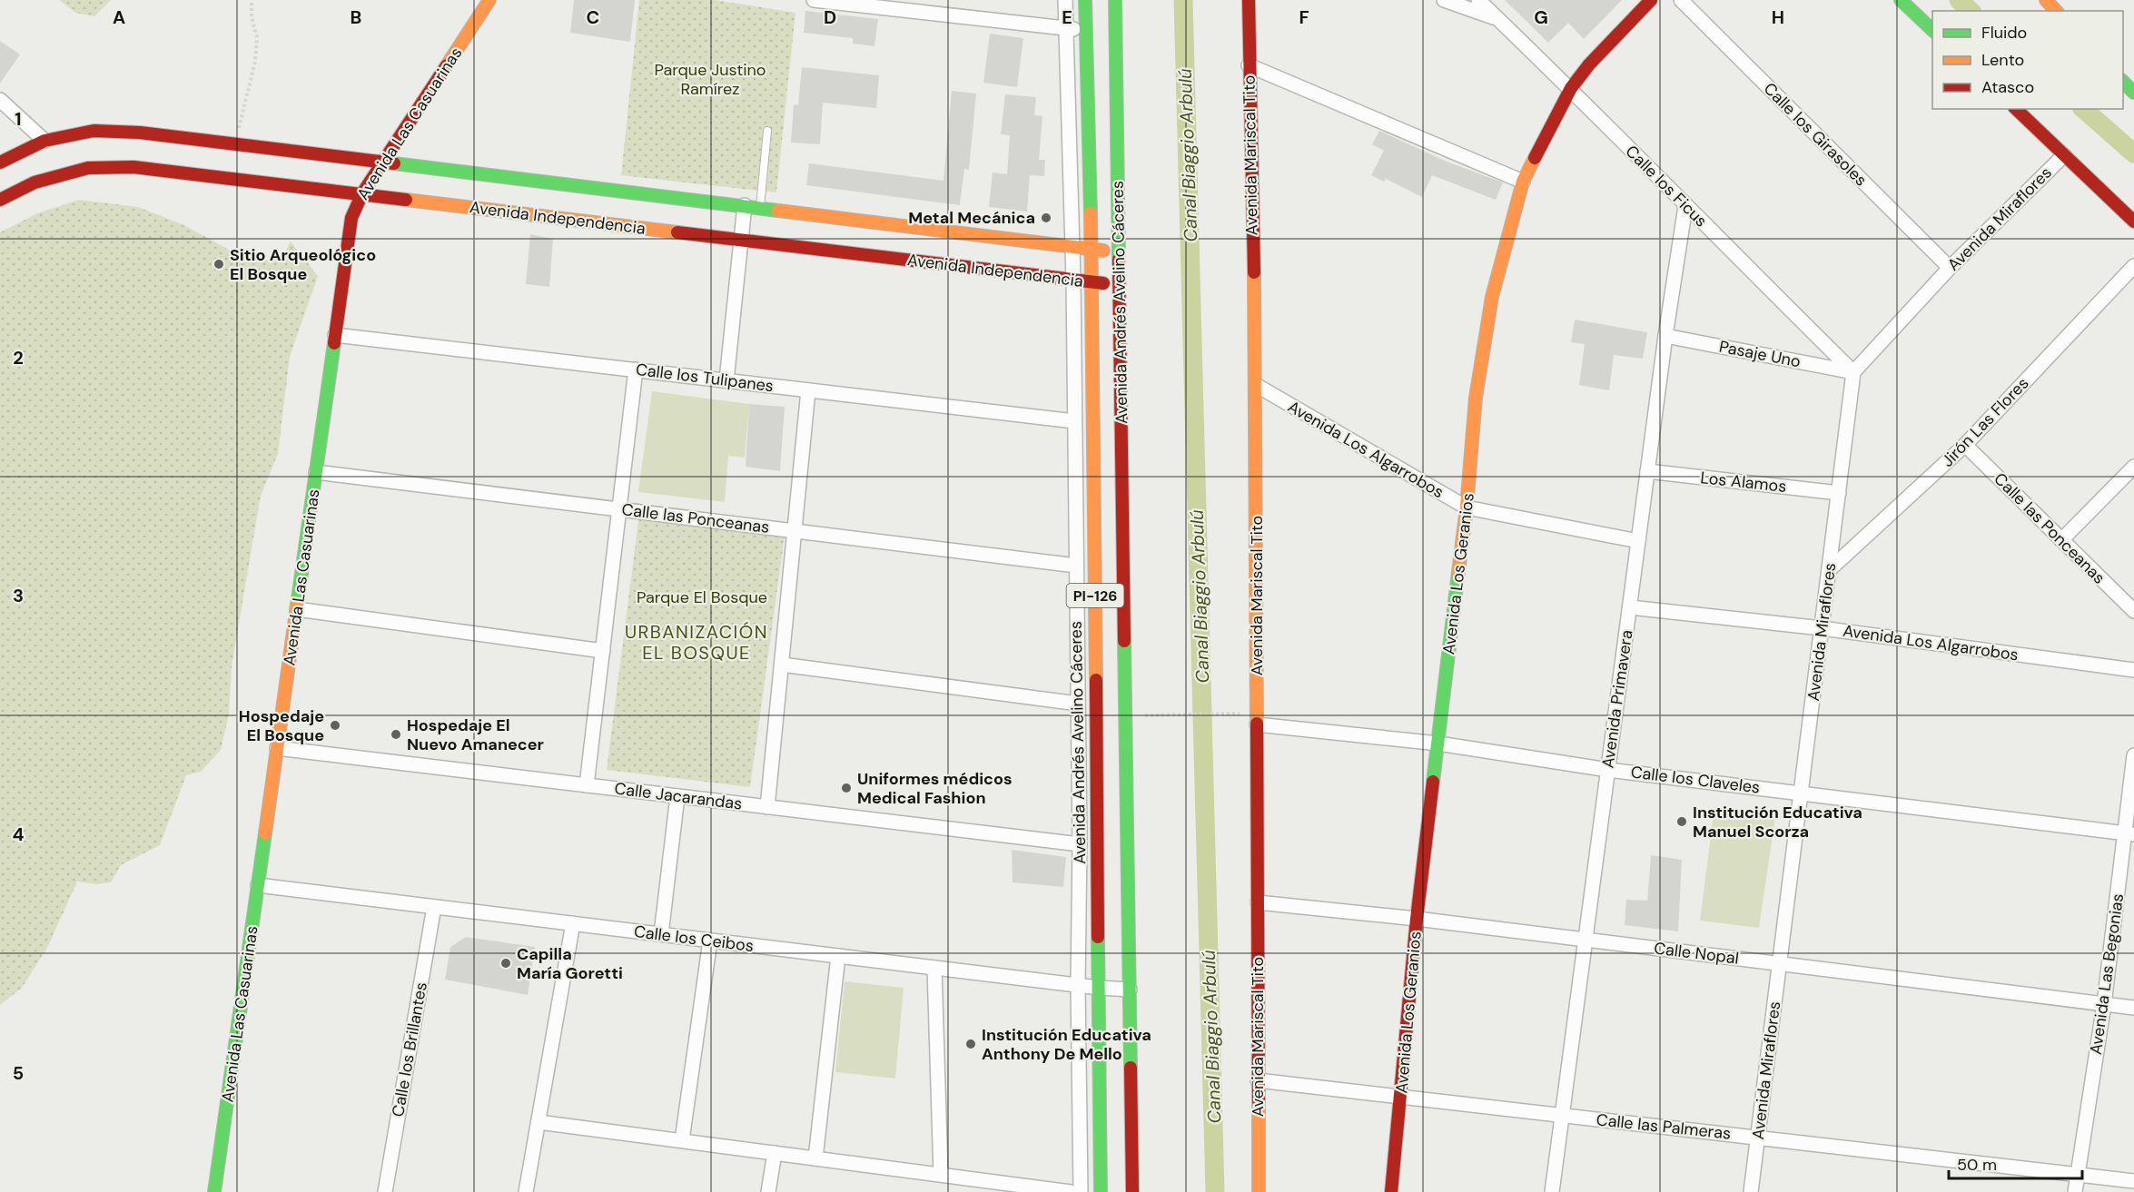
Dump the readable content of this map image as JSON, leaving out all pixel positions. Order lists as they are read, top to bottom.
{
  "streets": {
    "main road": [
      "Avenida Las Casuarinas",
      "Avenida Mariscal Tito",
      "Avenida Independencia",
      "Avenida Andrés Avelino Cáceres",
      "Avenida Los Geranios",
      "PI-126"
    ],
    "street": [
      "Calle los Girasoles",
      "Calle los Ficus",
      "Avenida Miraflores",
      "Pasaje Uno",
      "Calle los Tulipanes",
      "Jirón Las Flores",
      "Avenida Los Algarrobos",
      "Los Alamos",
      "Calle las Ponceanas",
      "Avenida Primavera",
      "Calle los Claveles",
      "Calle Jacarandas",
      "Calle los Ceibos",
      "Calle Nopal",
      "Avenida Las Begonias",
      "Calle los Brillantes",
      "Calle las Palmeras"
    ]
  },
  "crossings": [
    ["Avenida Las Casuarinas", "Avenida Independencia"],
    ["Avenida Las Casuarinas", "Calle los Tulipanes"],
    ["Avenida Las Casuarinas", "Calle las Ponceanas"],
    ["Avenida Las Casuarinas", "Calle Jacarandas"],
    ["Avenida Las Casuarinas", "Calle los Ceibos"],
    ["Calle los Girasoles", "Avenida Miraflores"],
    ["Avenida Mariscal Tito", "Avenida Los Algarrobos"],
    ["Avenida Mariscal Tito", "Calle los Claveles"],
    ["Avenida Mariscal Tito", "Calle Nopal"],
    ["Avenida Mariscal Tito", "Calle las Palmeras"],
    ["Calle los Ficus", "Avenida Miraflores"],
    ["Calle los Ficus", "Pasaje Uno"],
    ["Calle los Ficus", "Avenida Los Geranios"],
    ["Calle los Ficus", "Avenida Primavera"],
    ["Avenida Independencia", "Avenida Andrés Avelino Cáceres"],
    ["Avenida Miraflores", "Pasaje Uno"],
    ["Avenida Miraflores", "Jirón Las Flores"],
    ["Avenida Miraflores", "Avenida Los Algarrobos"],
    ["Avenida Miraflores", "Los Alamos"],
    ["Avenida Miraflores", "Calle los Claveles"],
    ["Avenida Miraflores", "Calle Nopal"],
    ["Avenida Miraflores", "Calle las Palmeras"],
    ["Avenida Andrés Avelino Cáceres", "Calle los Tulipanes"],
    ["Avenida Andrés Avelino Cáceres", "Calle las Ponceanas"],
    ["Avenida Andrés Avelino Cáceres", "Calle Jacarandas"],
    ["Avenida Andrés Avelino Cáceres", "Calle los Ceibos"],
    ["Pasaje Uno", "Avenida Primavera"],
    ["Jirón Las Flores", "Calle las Ponceanas"],
    ["Avenida Los Algarrobos", "Avenida Los Geranios"],
    ["Avenida Los Algarrobos", "Avenida Primavera"],
    ["Los Alamos", "Avenida Primavera"],
    ["Avenida Los Geranios", "Calle los Claveles"],
    ["Avenida Los Geranios", "Calle Nopal"],
    ["Avenida Los Geranios", "Calle las Palmeras"],
    ["Avenida Primavera", "Calle los Claveles"],
    ["Avenida Primavera", "Calle Nopal"],
    ["Avenida Primavera", "Calle las Palmeras"],
    ["Calle los Claveles", "Avenida Las Begonias"],
    ["Calle los Ceibos", "Calle los Brillantes"],
    ["Calle Nopal", "Avenida Las Begonias"],
    ["Avenida Las Begonias", "Calle las Palmeras"]
  ],
  "districts": ["URBANIZACIÓN EL BOSQUE"],
  "water": ["Canal Biaggio Arbulú"],
  "parks": ["Parque Justino Ramírez", "Parque El Bosque"],
  "places": [
    "Metal Mecánica",
    "Sitio Arqueológico El Bosque",
    "Hospedaje El Bosque",
    "Hospedaje El Nuevo Amanecer",
    "Uniformes médicos Medical Fashion",
    "Institución Educativa Manuel Scorza",
    "Capilla María Goretti",
    "Institución Educativa Anthony De Mello"
  ],
  "legend": ["Fluido", "Lento", "Atasco"],
  "scale_bar": "50 m",
  "grid": {
    "columns": [
      "A",
      "B",
      "C",
      "D",
      "E",
      "F",
      "G",
      "H"
    ],
    "rows": [
      "1",
      "2",
      "3",
      "4",
      "5"
    ]
  }
}
